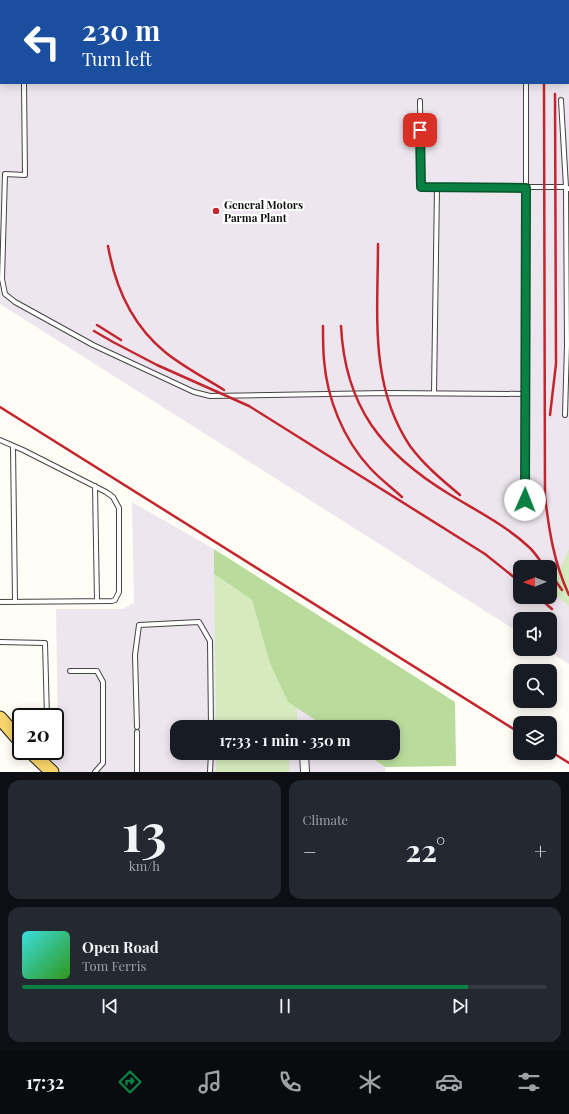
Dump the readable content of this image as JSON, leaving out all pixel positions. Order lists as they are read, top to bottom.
{
  "places": ["General Motors Parma Plant"],
  "north": "left",
  "page": {
    "turn": ["230 m", "Turn left"],
    "limit": "20",
    "trip": "17:33 · 1 min · 350 m",
    "tile": [
      ["13", "km/h"],
      "Climate"
    ],
    "heat": ["−", "22°", "+"],
    "song": ["Open Road", "Tom Ferris"],
    "tabs": "17:32"
  }
}
